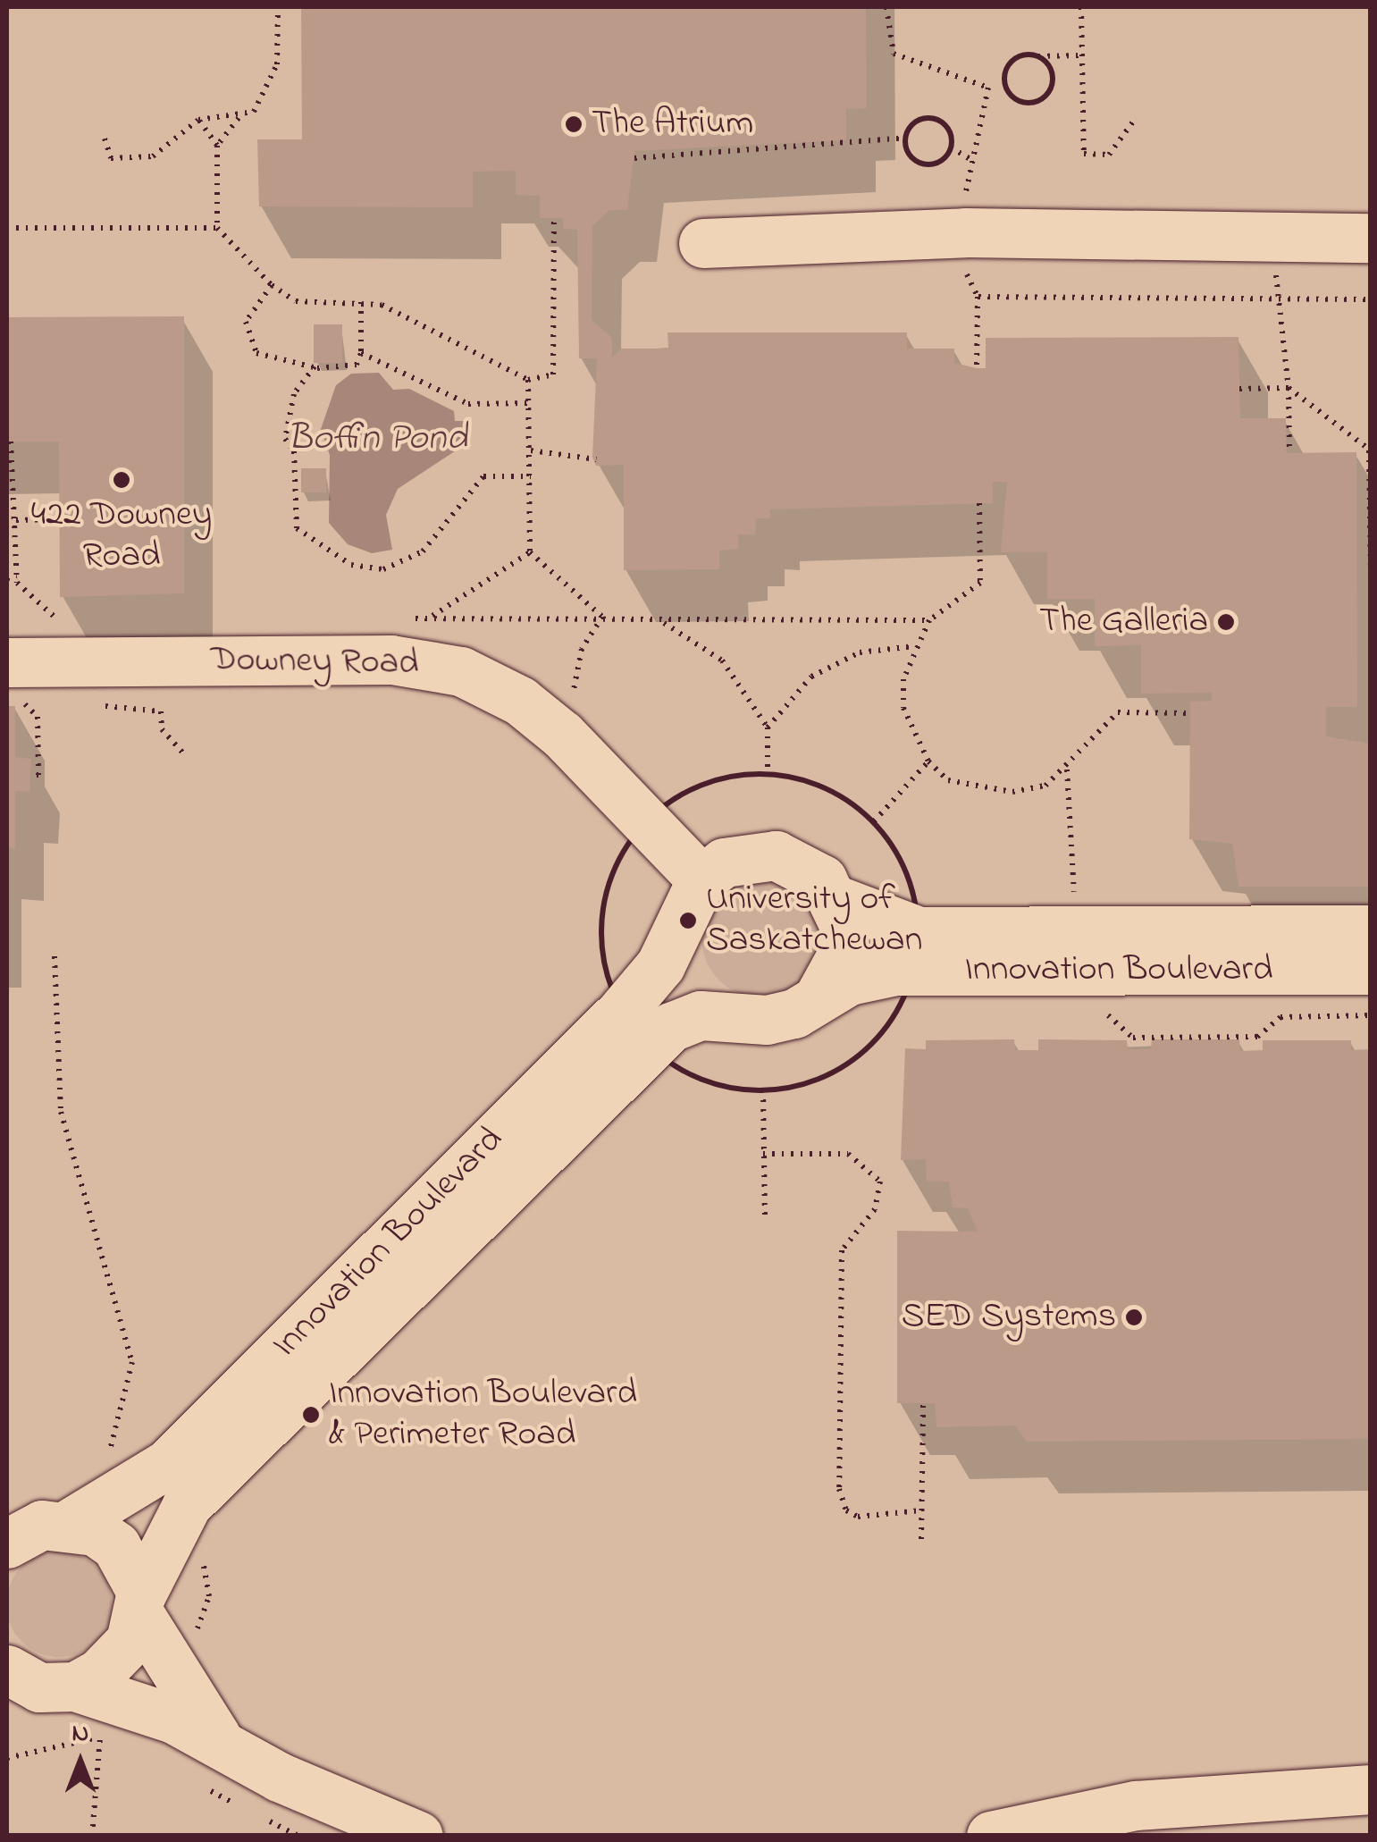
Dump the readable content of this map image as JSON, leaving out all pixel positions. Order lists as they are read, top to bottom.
{
  "streets": {
    "street": ["Downey Road", "Innovation Boulevard"]
  },
  "crossings": [
    ["Downey Road", "Innovation Boulevard"]
  ],
  "water": ["Boffin Pond"],
  "places": [
    "The Atrium",
    "422 Downey Road",
    "The Galleria",
    "University of Saskatchewan",
    "SED Systems",
    "Innovation Boulevard & Perimeter Road"
  ],
  "north": "top"
}
